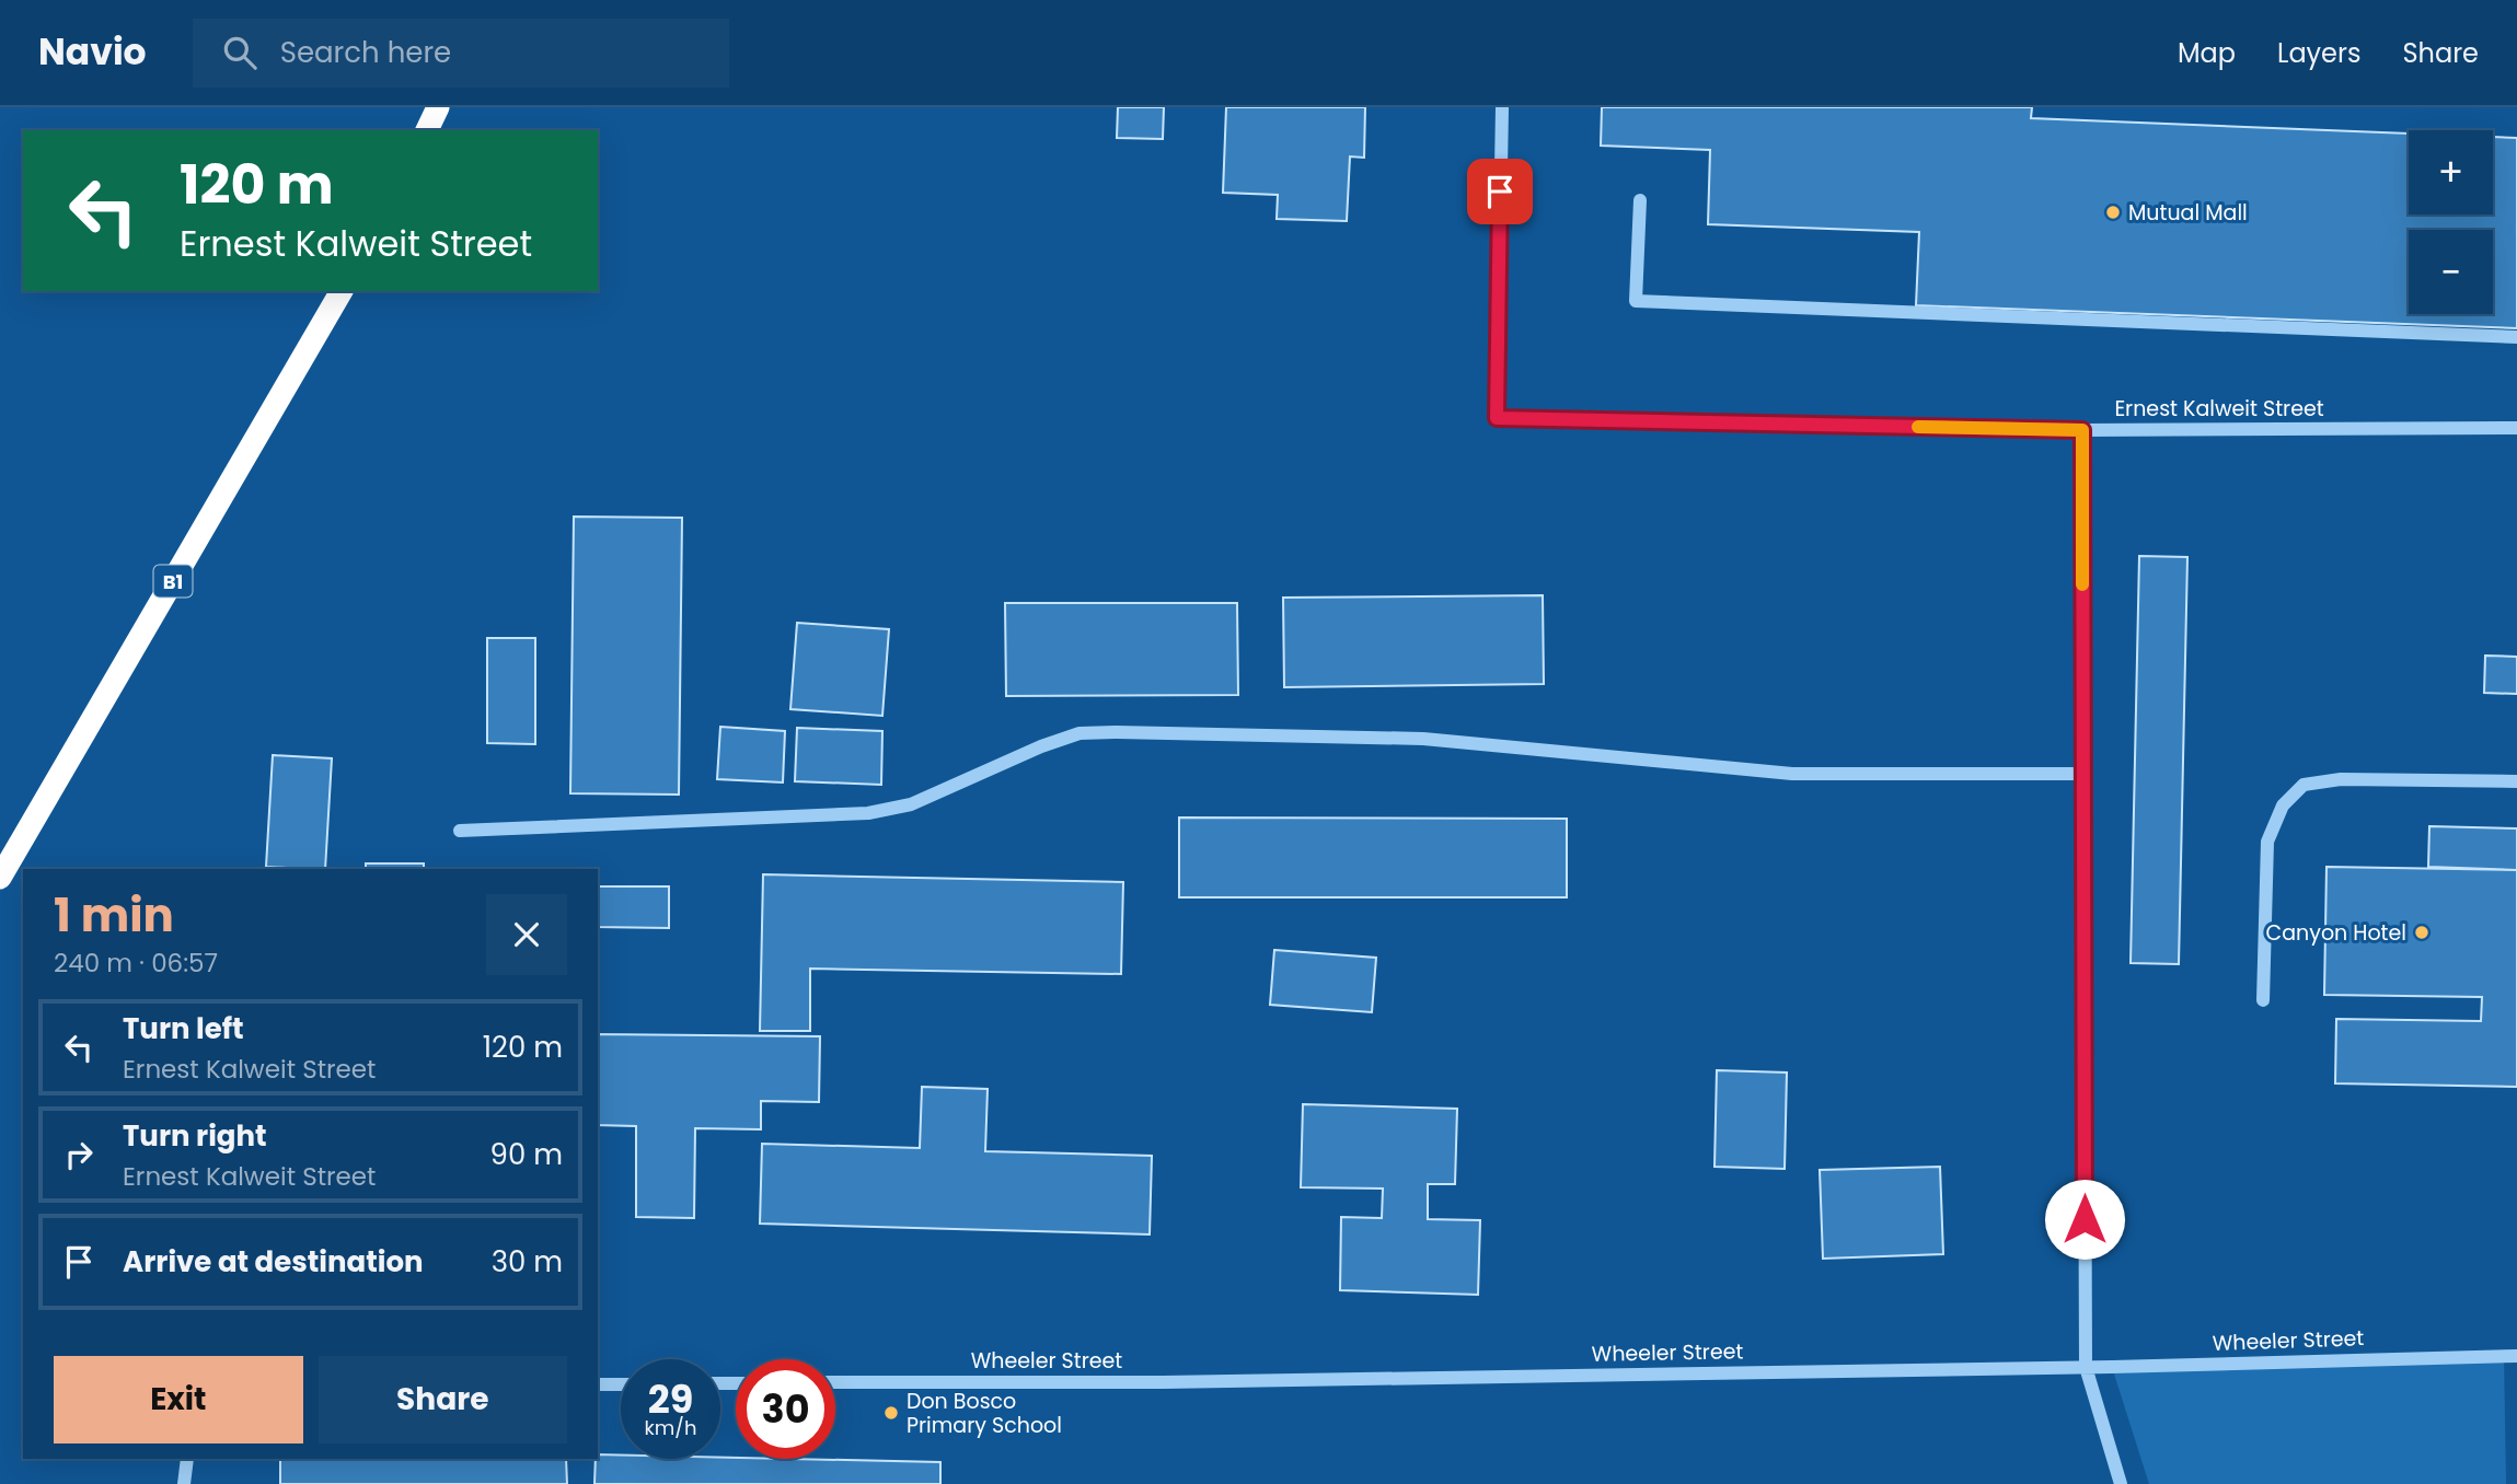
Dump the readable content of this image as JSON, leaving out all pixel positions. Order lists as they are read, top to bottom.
{
  "streets": {
    "highway": ["B1"],
    "street": ["Ernest Kalweit Street", "Wheeler Street"]
  },
  "places": ["Mutual Mall", "Canyon Hotel", "Don Bosco Primary School"],
  "page": {
    "header": "Navio",
    "search": "Search here",
    "nav": ["Map", "Layers", "Share"],
    "map_buttons": ["+", "−"],
    "turn": ["120 m", "Ernest Kalweit Street"],
    "heading": ["1 min", "240 m · 06:57"],
    "list": [
      {
        "name": "Turn left",
        "note": "Ernest Kalweit Street",
        "value": "120 m"
      },
      {
        "name": "Turn right",
        "note": "Ernest Kalweit Street",
        "value": "90 m"
      },
      {
        "name": "Arrive at destination",
        "value": "30 m"
      }
    ],
    "buttons": ["Exit", "Share"],
    "speed": "29 km/h",
    "limit": "30"
  }
}
